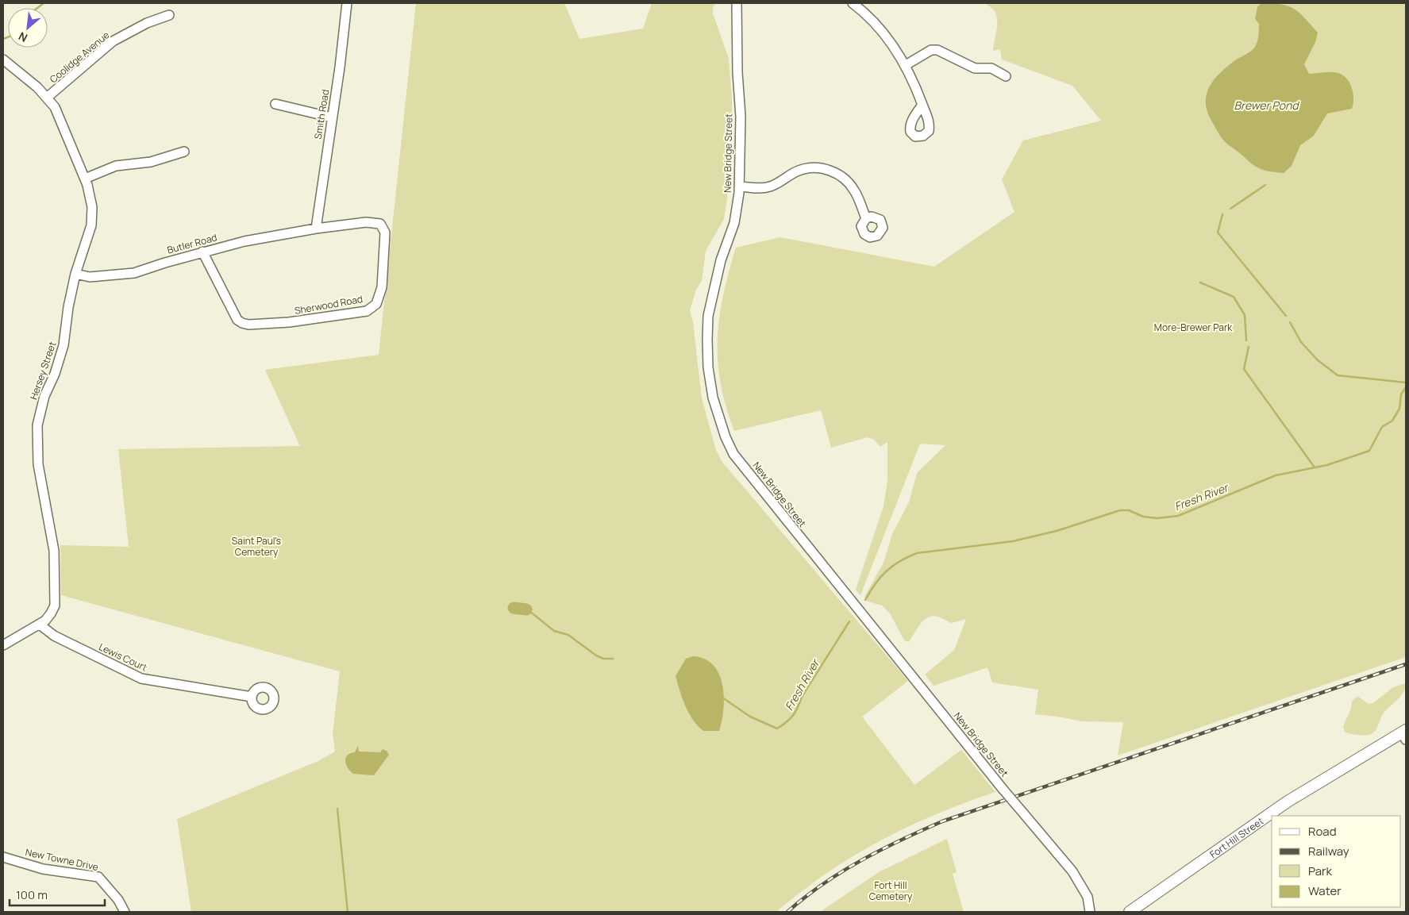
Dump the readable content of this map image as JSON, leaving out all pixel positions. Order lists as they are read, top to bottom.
{
  "streets": {
    "main road": ["Fort Hill Street"],
    "street": [
      "Coolidge Avenue",
      "Smith Road",
      "New Bridge Street",
      "Butler Road",
      "Sherwood Road",
      "Hersey Street",
      "Lewis Court",
      "New Towne Drive"
    ]
  },
  "crossings": [
    ["Coolidge Avenue", "Hersey Street"],
    ["Smith Road", "Butler Road"],
    ["Smith Road", "Sherwood Road"],
    ["Butler Road", "Sherwood Road"],
    ["Butler Road", "Hersey Street"],
    ["Hersey Street", "Lewis Court"]
  ],
  "water": ["Brewer Pond", "Fresh River"],
  "parks": ["More-Brewer Park", "Saint Paul's Cemetery", "Fort Hill Cemetery"],
  "legend": [
    "Road",
    "Railway",
    "Park",
    "Water"
  ],
  "scale_bar": "100 m",
  "north": "bottom left"
}
